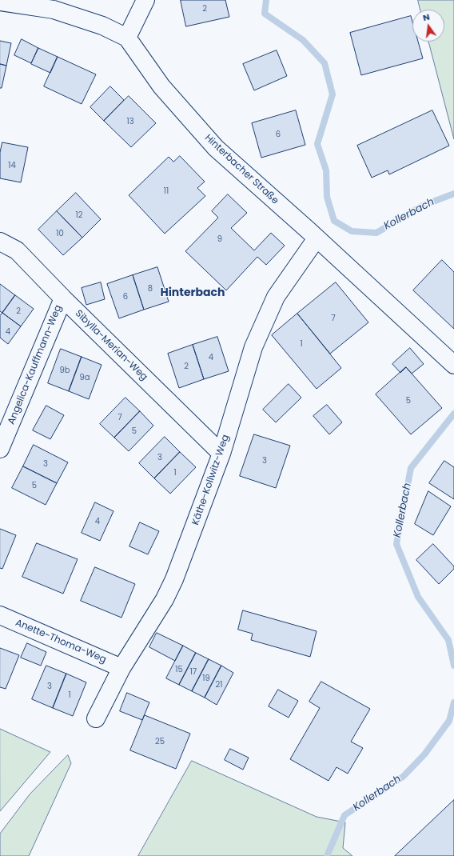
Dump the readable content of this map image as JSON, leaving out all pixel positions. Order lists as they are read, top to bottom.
{
  "streets": {
    "street": [
      "Hinterbacher Straße",
      "Sibylla-Merian-Weg",
      "Angelica-Kauffmann-Weg",
      "Käthe-Kollwitz-Weg",
      "Anette-Thoma-Weg"
    ]
  },
  "crossings": [
    ["Hinterbacher Straße", "Käthe-Kollwitz-Weg"],
    ["Sibylla-Merian-Weg", "Angelica-Kauffmann-Weg"],
    ["Sibylla-Merian-Weg", "Käthe-Kollwitz-Weg"],
    ["Käthe-Kollwitz-Weg", "Anette-Thoma-Weg"]
  ],
  "districts": ["Hinterbach"],
  "water": ["Kollerbach"],
  "house_numbers": [
    "2",
    "13",
    "6",
    "14",
    "11",
    "12",
    "10",
    "9",
    "8",
    "6",
    "2",
    "7",
    "4",
    "1",
    "4",
    "2",
    "9b",
    "9a",
    "5",
    "7",
    "5",
    "3",
    "3",
    "3",
    "1",
    "5",
    "4",
    "15",
    "17",
    "19",
    "21",
    "3",
    "1",
    "25"
  ],
  "north": "top"
}
